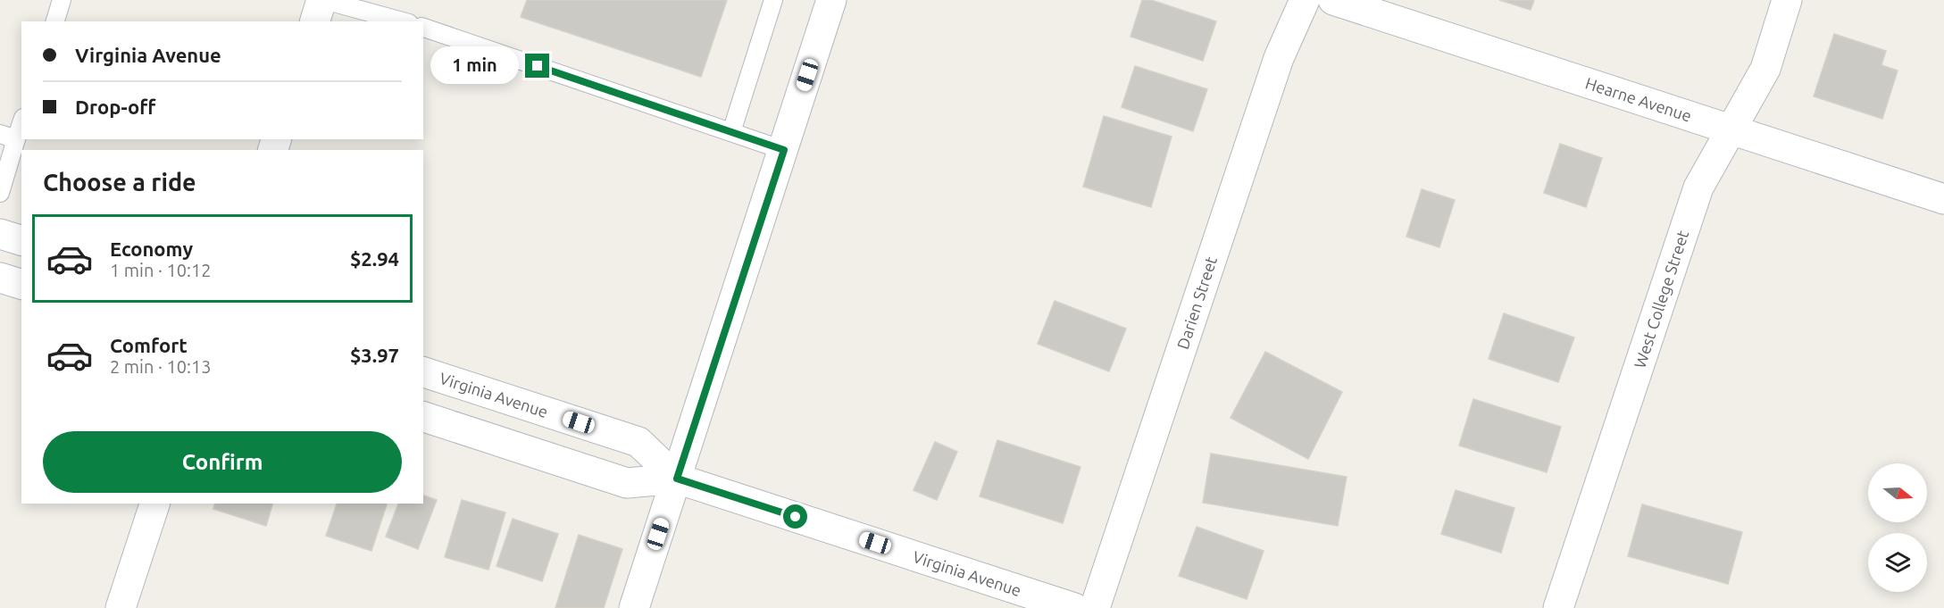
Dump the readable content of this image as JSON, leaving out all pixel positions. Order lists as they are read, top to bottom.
{
  "streets": {
    "street": [
      "Hearne Avenue",
      "West College Street",
      "Darien Street",
      "Virginia Avenue"
    ]
  },
  "crossings": [
    ["Hearne Avenue", "West College Street"]
  ],
  "north": "right",
  "page": {
    "banner": ["Virginia Avenue", "Drop-off"],
    "bubble": "1 min",
    "heading": "Choose a ride",
    "list": [
      {
        "name": "Economy",
        "note": "1 min · 10:12",
        "value": "$2.94"
      },
      {
        "name": "Comfort",
        "note": "2 min · 10:13",
        "value": "$3.97"
      }
    ],
    "buttons": "Confirm"
  }
}
